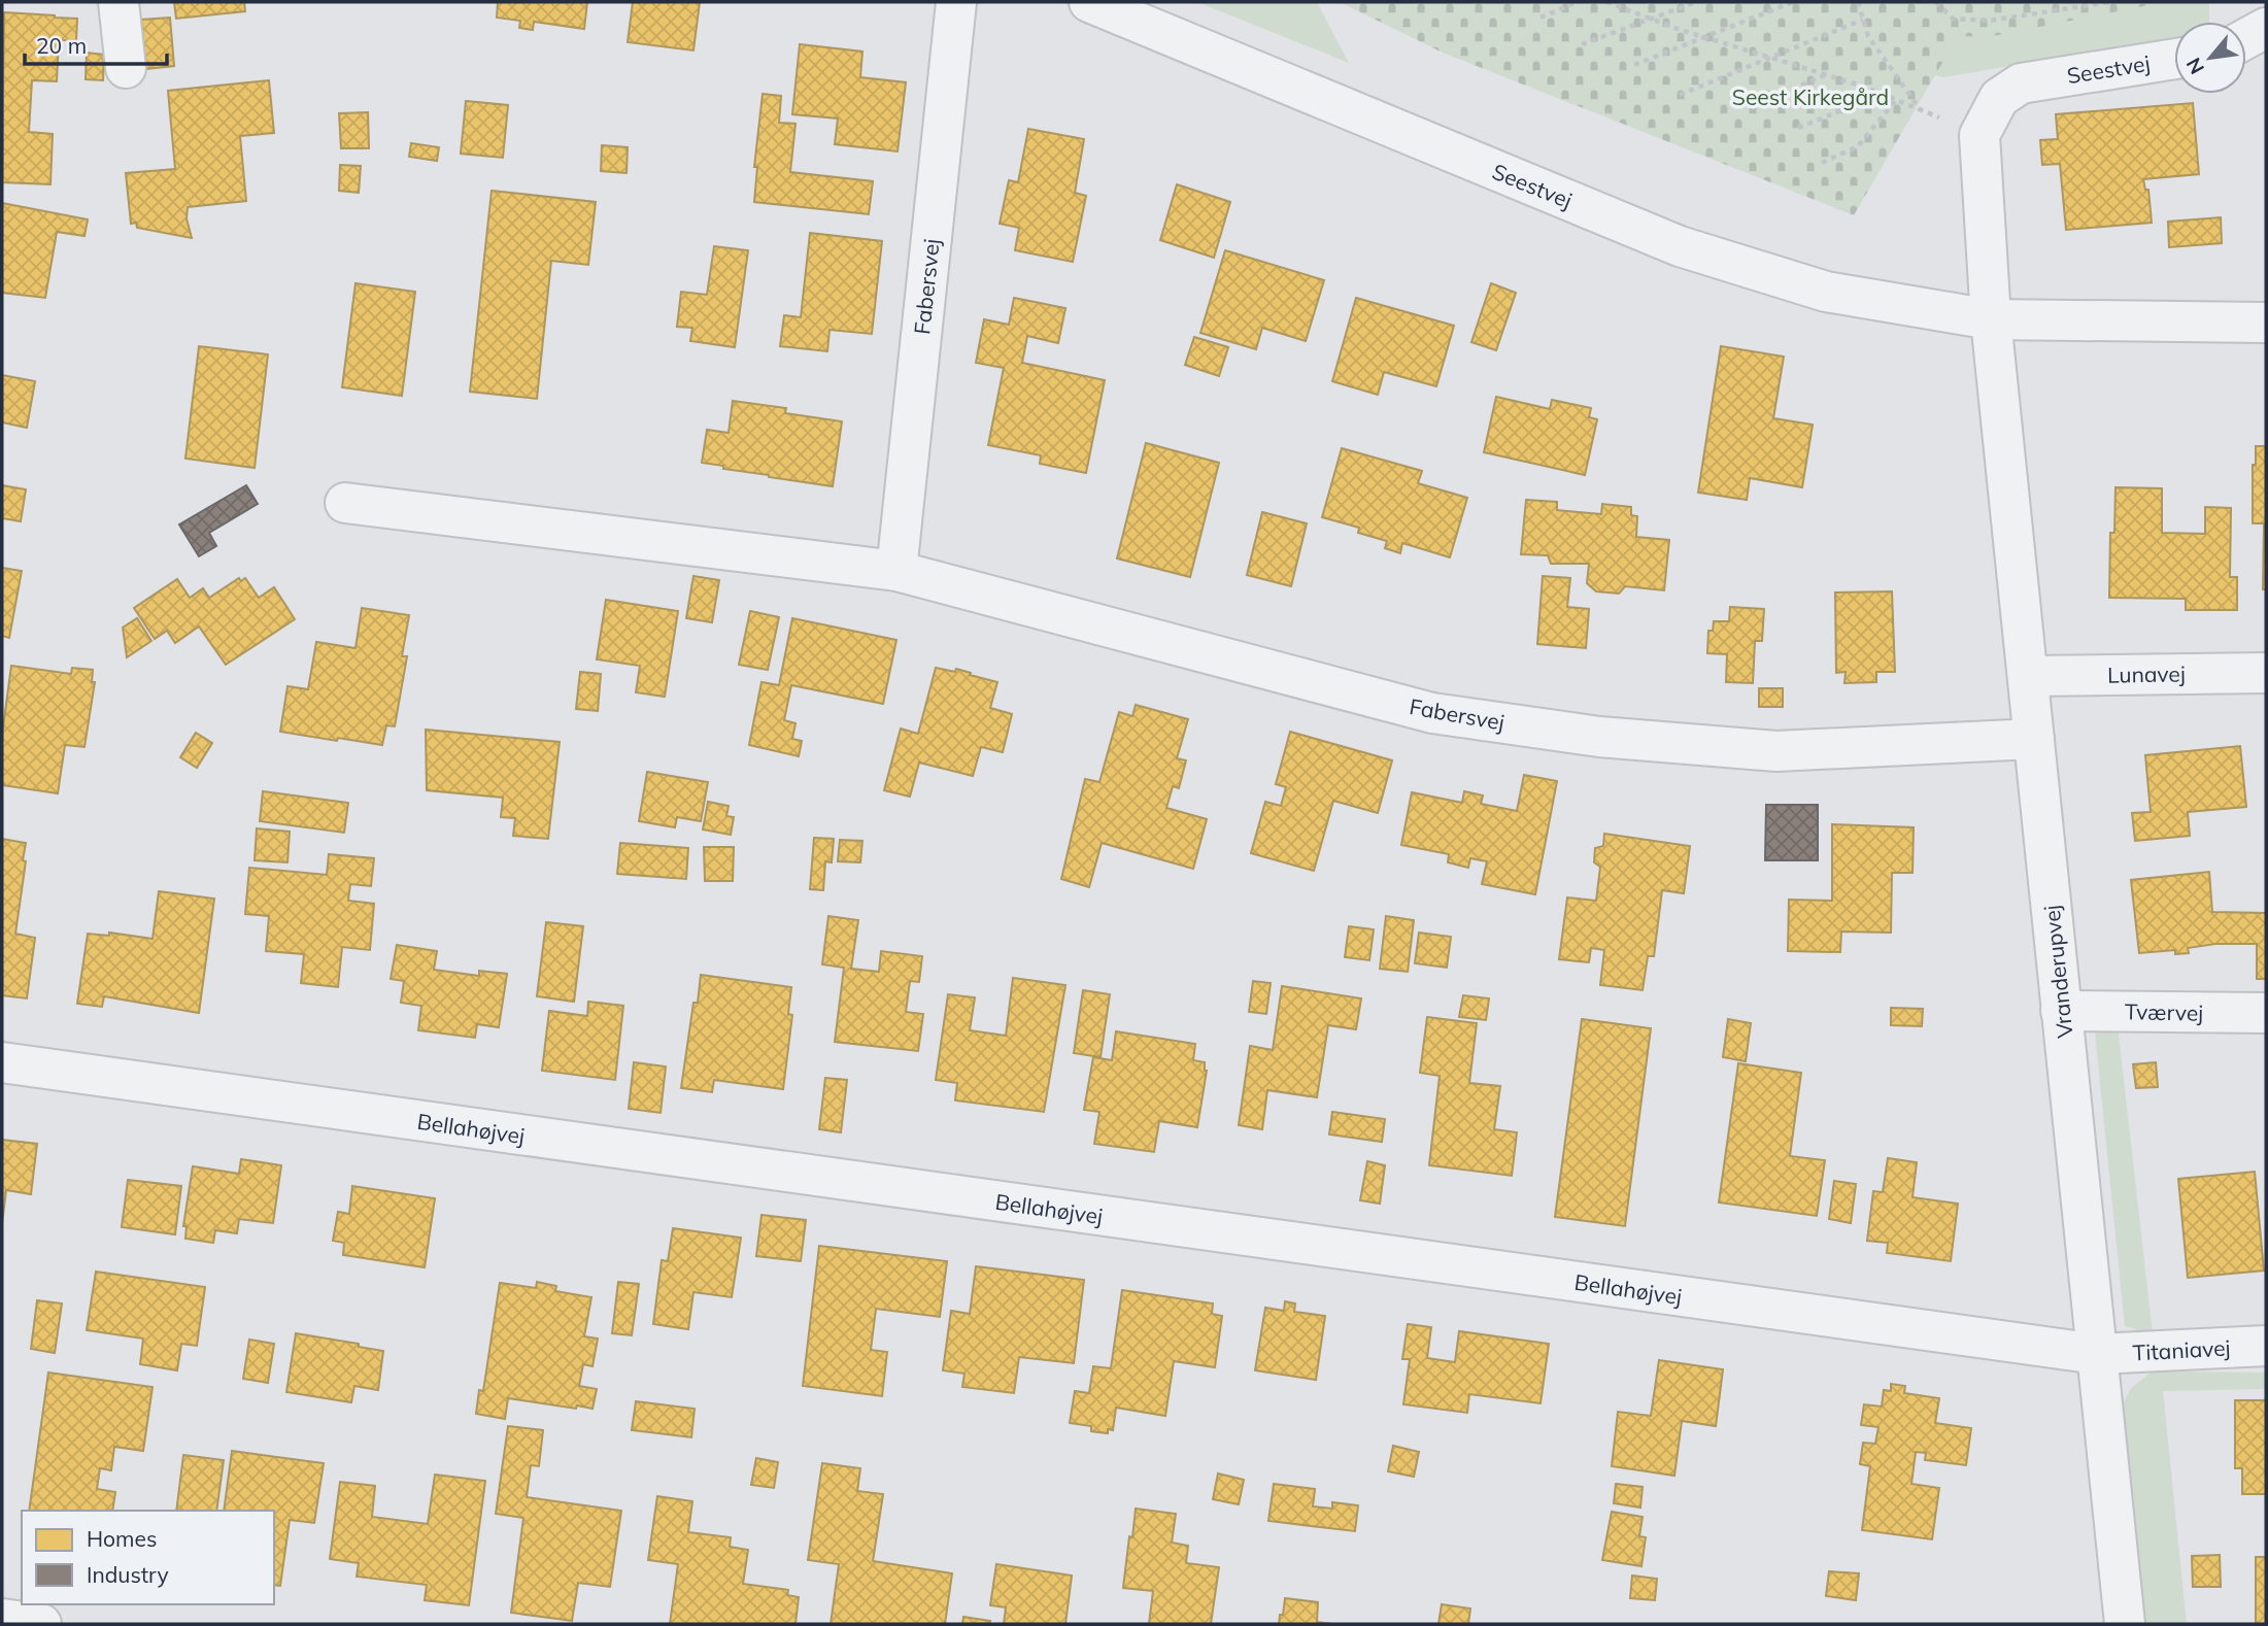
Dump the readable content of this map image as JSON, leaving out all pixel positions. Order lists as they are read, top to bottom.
{
  "streets": {
    "street": [
      "Seestvej",
      "Fabersvej",
      "Lunavej",
      "Vranderupvej",
      "Tværvej",
      "Bellahøjvej",
      "Titaniavej"
    ]
  },
  "crossings": [
    ["Seestvej", "Vranderupvej"],
    ["Fabersvej", "Vranderupvej"],
    ["Lunavej", "Vranderupvej"],
    ["Vranderupvej", "Tværvej"],
    ["Vranderupvej", "Bellahøjvej"],
    ["Vranderupvej", "Titaniavej"],
    ["Bellahøjvej", "Titaniavej"]
  ],
  "parks": ["Seest Kirkegård"],
  "legend": ["Homes", "Industry"],
  "scale_bar": "20 m",
  "north": "bottom left"
}
